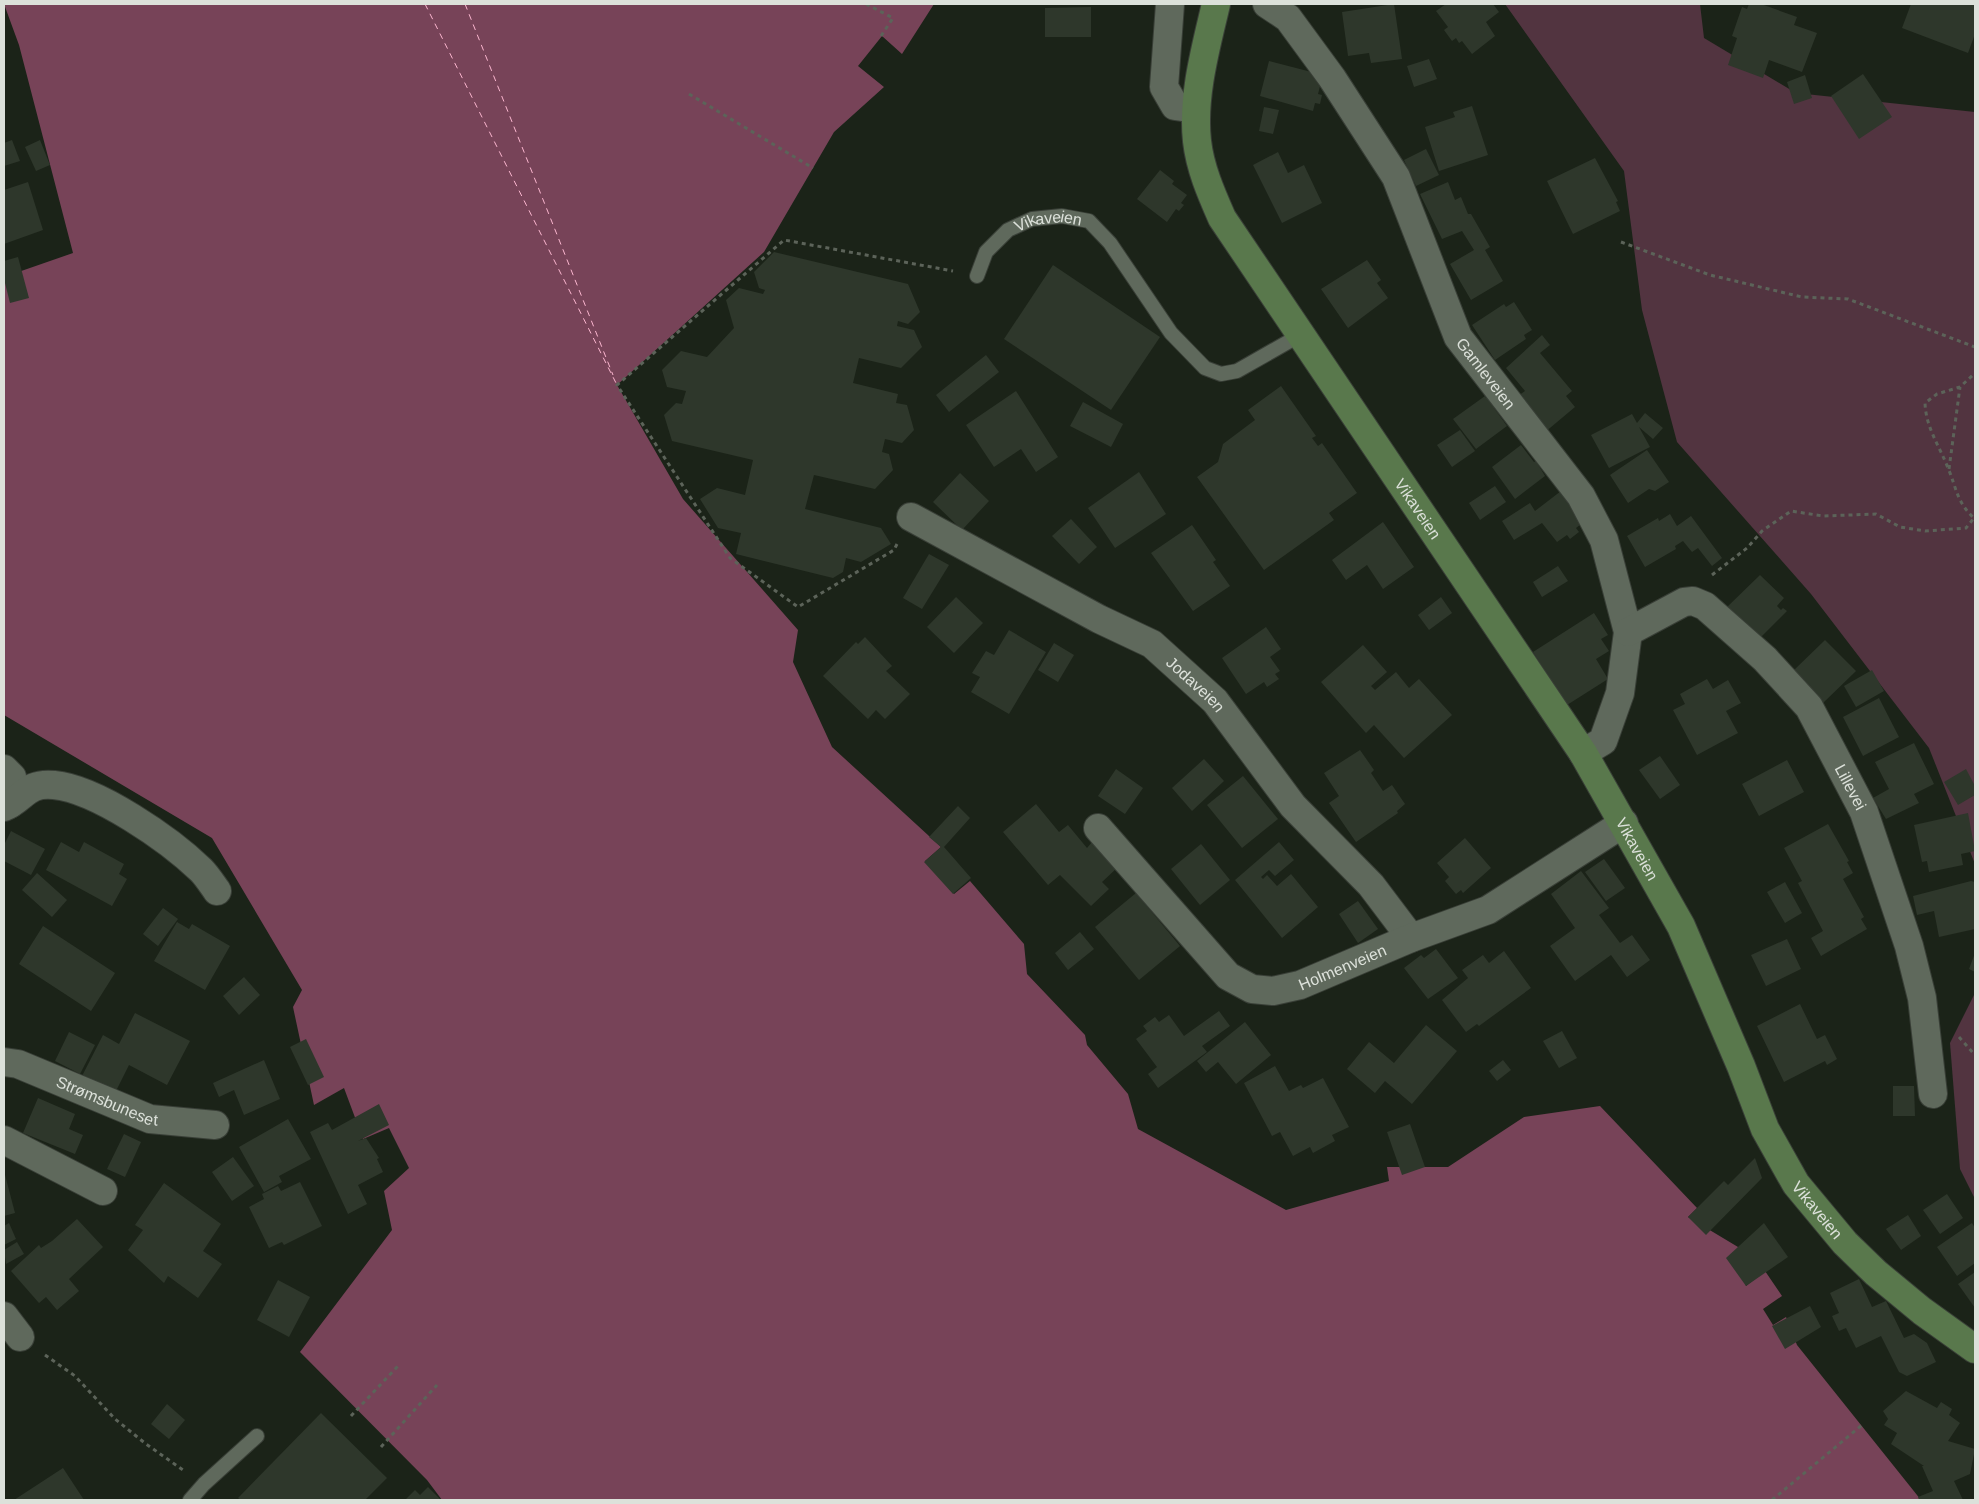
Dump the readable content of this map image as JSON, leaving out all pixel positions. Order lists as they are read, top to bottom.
{
  "streets": {
    "main road": ["Vikaveien"],
    "street": [
      "Gamleveien",
      "Jodaveien",
      "Lillevei",
      "Holmenveien",
      "Strømsbuneset"
    ]
  },
  "crossings": [
    ["Vikaveien", "Gamleveien"],
    ["Vikaveien", "Holmenveien"],
    ["Jodaveien", "Holmenveien"]
  ]
}
